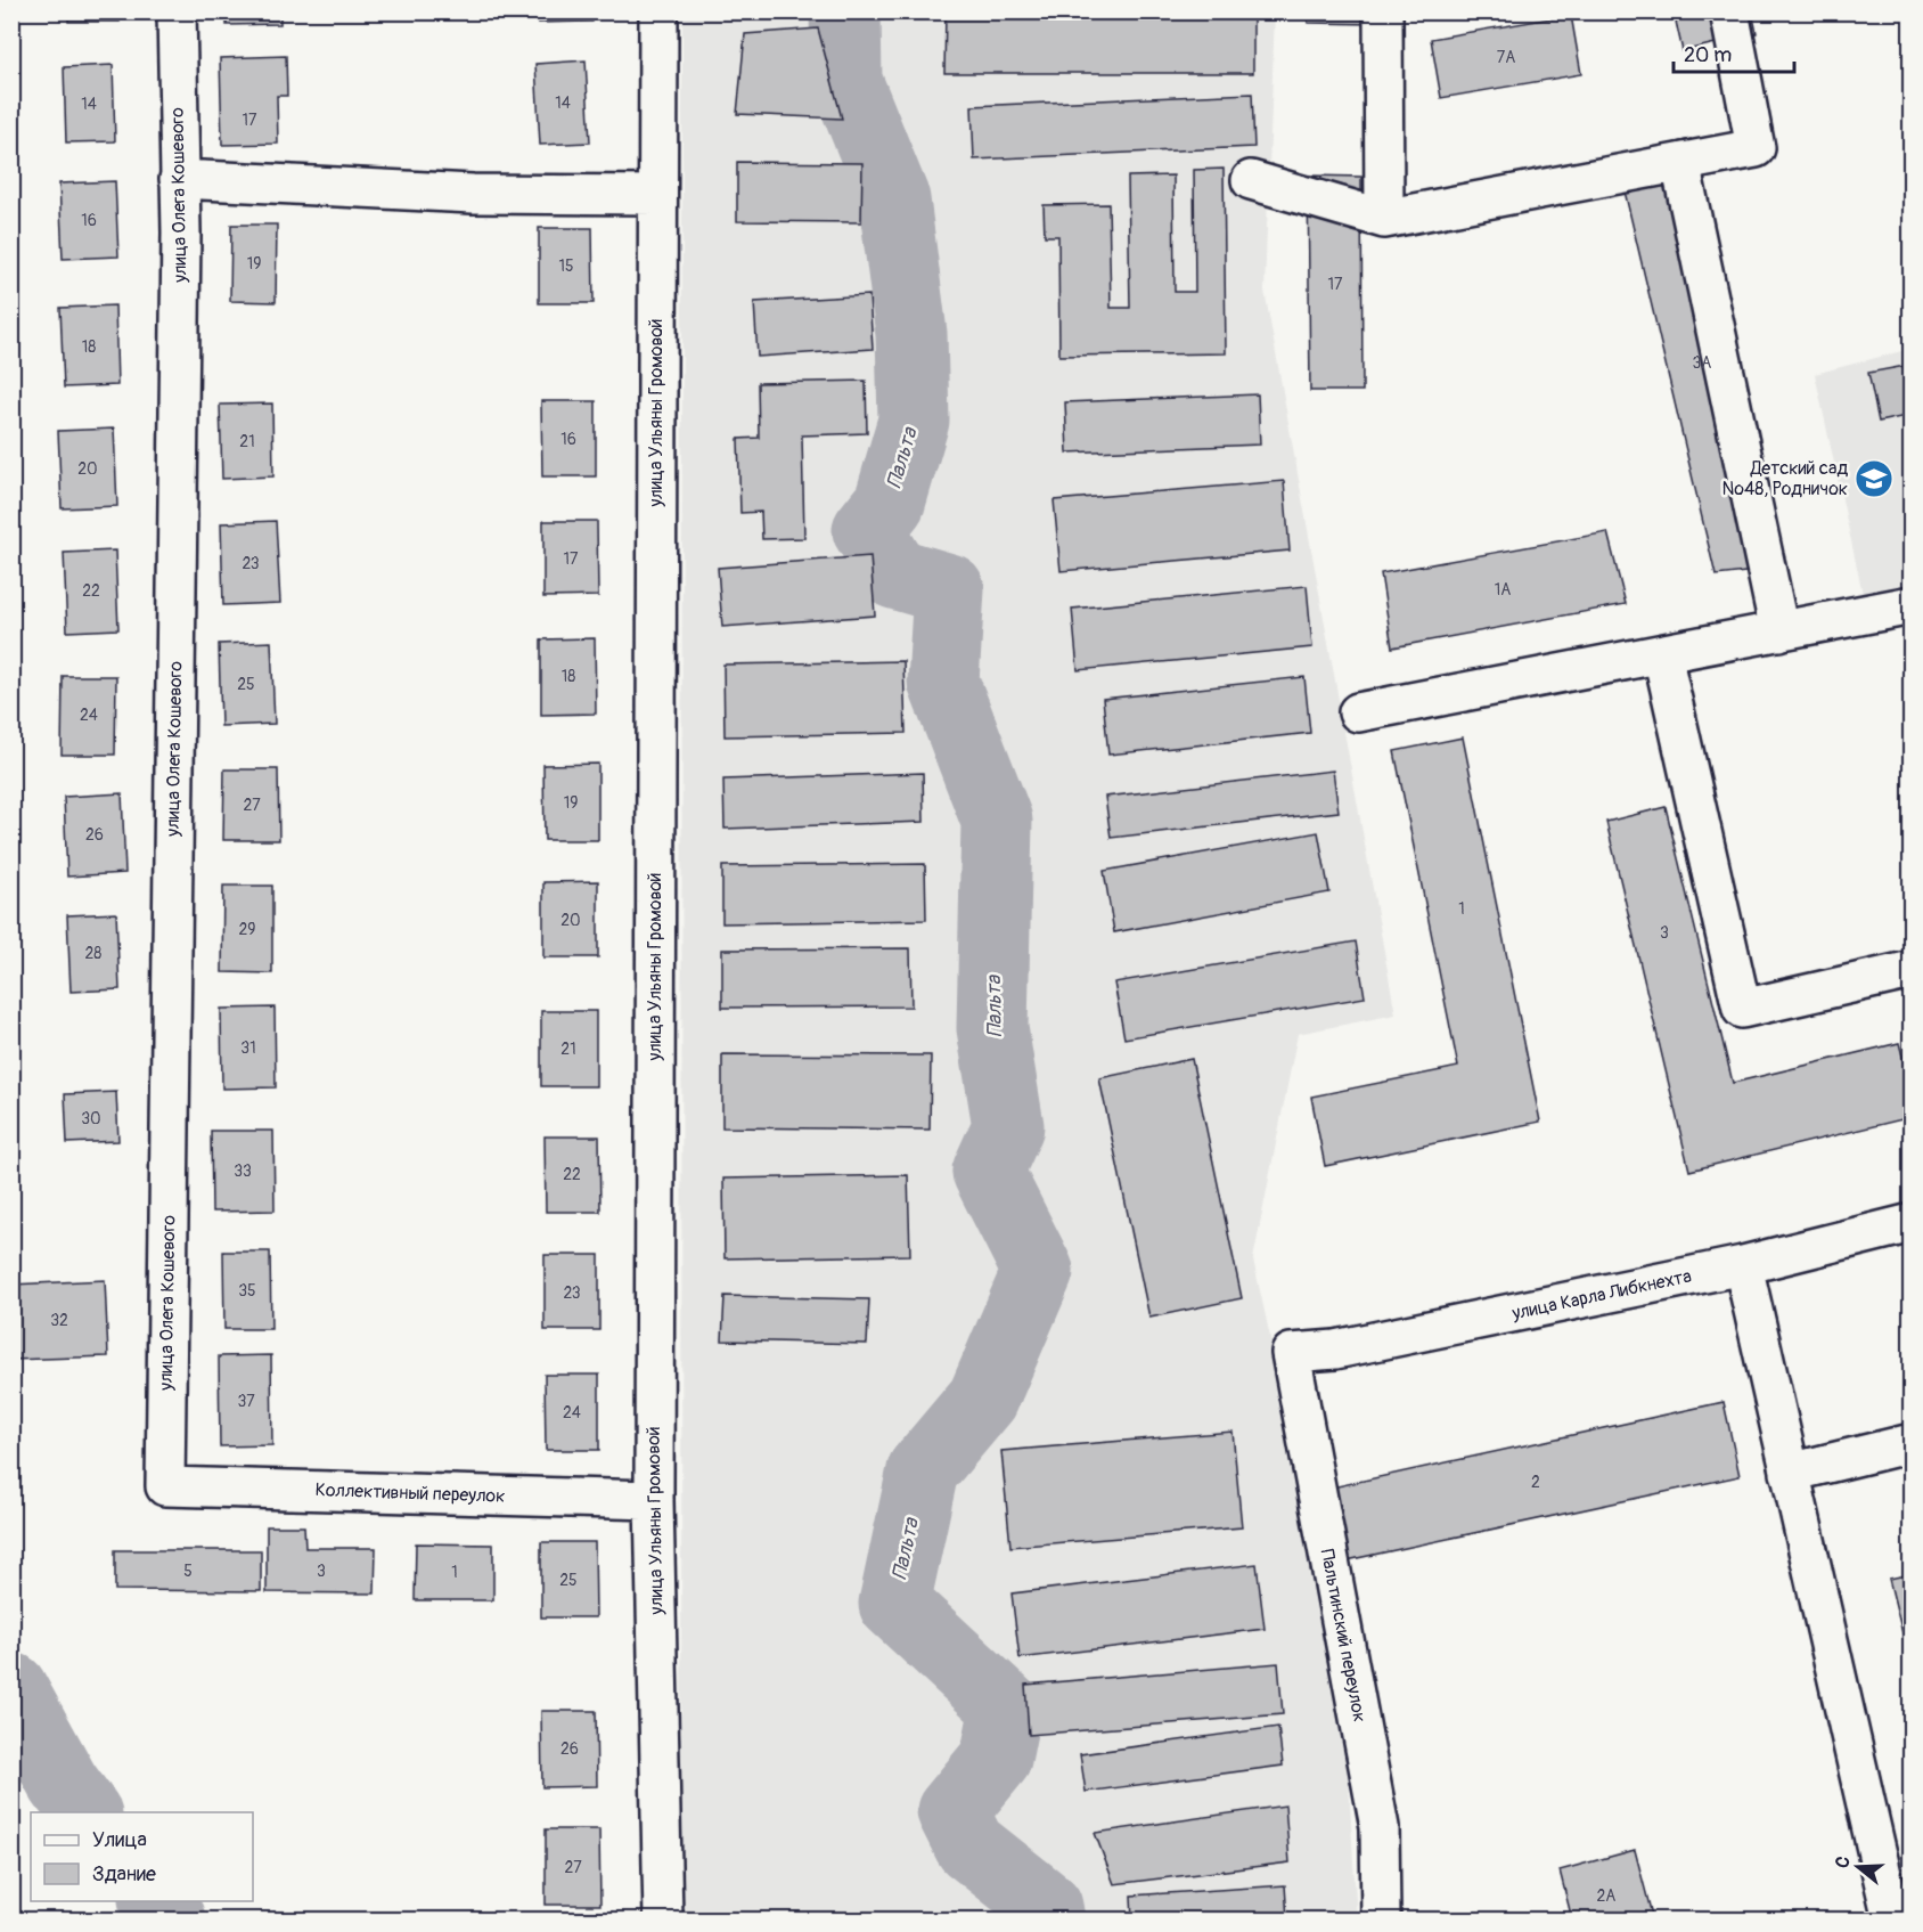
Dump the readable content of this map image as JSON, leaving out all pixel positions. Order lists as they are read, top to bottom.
{
  "streets": {
    "street": [
      "улица Олега Кошевого",
      "улица Ульяны Громовой",
      "улица Карла Либкнехта",
      "Коллективный переулок",
      "Пальтинский переулок"
    ]
  },
  "crossings": [
    ["улица Олега Кошевого", "Коллективный переулок"],
    ["улица Ульяны Громовой", "Коллективный переулок"],
    ["улица Карла Либкнехта", "Пальтинский переулок"]
  ],
  "water": ["Пальта"],
  "places": {
    "school or university": ["Детский сад №48, Родничок"]
  },
  "house_numbers": [
    "7А",
    "14",
    "14",
    "17",
    "16",
    "19",
    "15",
    "17",
    "18",
    "3А",
    "16",
    "21",
    "20",
    "17",
    "23",
    "1А",
    "22",
    "18",
    "25",
    "24",
    "19",
    "27",
    "26",
    "1",
    "20",
    "29",
    "3",
    "28",
    "31",
    "21",
    "30",
    "33",
    "22",
    "35",
    "23",
    "32",
    "37",
    "24",
    "2",
    "5",
    "3",
    "1",
    "25",
    "26",
    "27",
    "2А"
  ],
  "legend": ["Улица", "Здание"],
  "scale_bar": "20 m",
  "north": "left"
}
